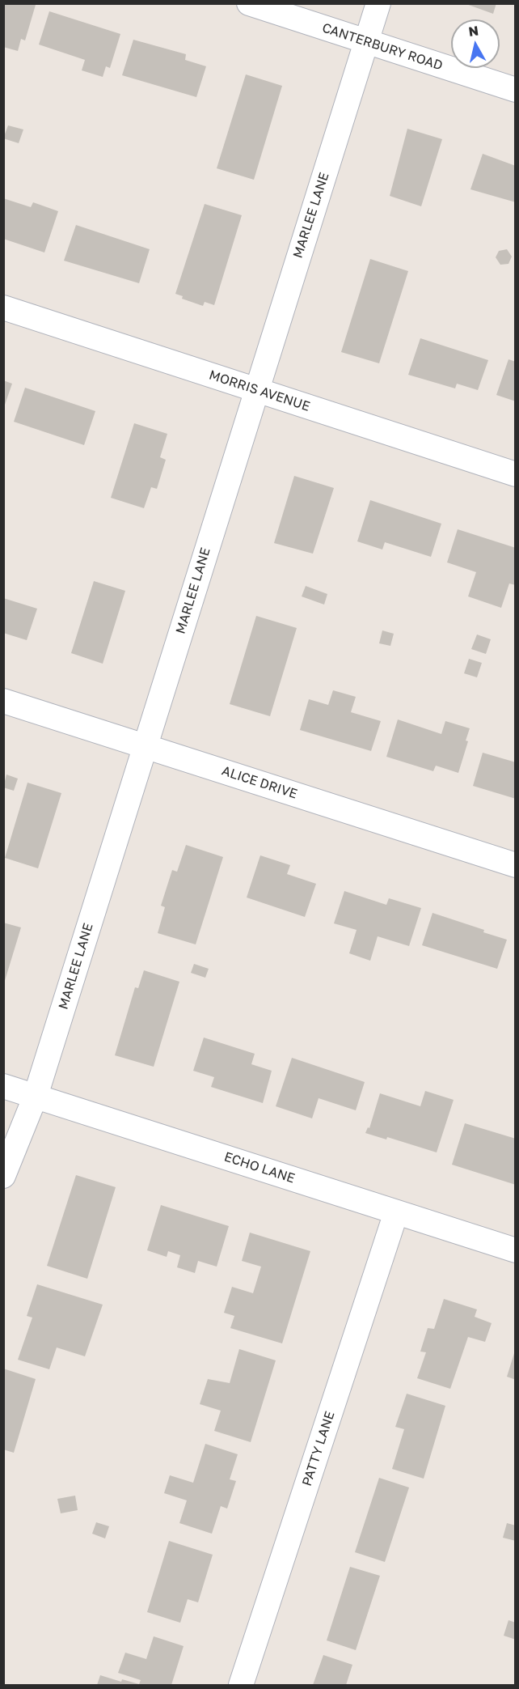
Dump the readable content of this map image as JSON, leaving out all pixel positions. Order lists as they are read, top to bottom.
{
  "streets": {
    "street": [
      "CANTERBURY ROAD",
      "MARLEE LANE",
      "MORRIS AVENUE",
      "ALICE DRIVE",
      "ECHO LANE",
      "PATTY LANE"
    ]
  },
  "crossings": [
    ["CANTERBURY ROAD", "MARLEE LANE"],
    ["MARLEE LANE", "MORRIS AVENUE"],
    ["MARLEE LANE", "ALICE DRIVE"],
    ["MARLEE LANE", "ECHO LANE"],
    ["ECHO LANE", "PATTY LANE"]
  ],
  "north": "top"
}
